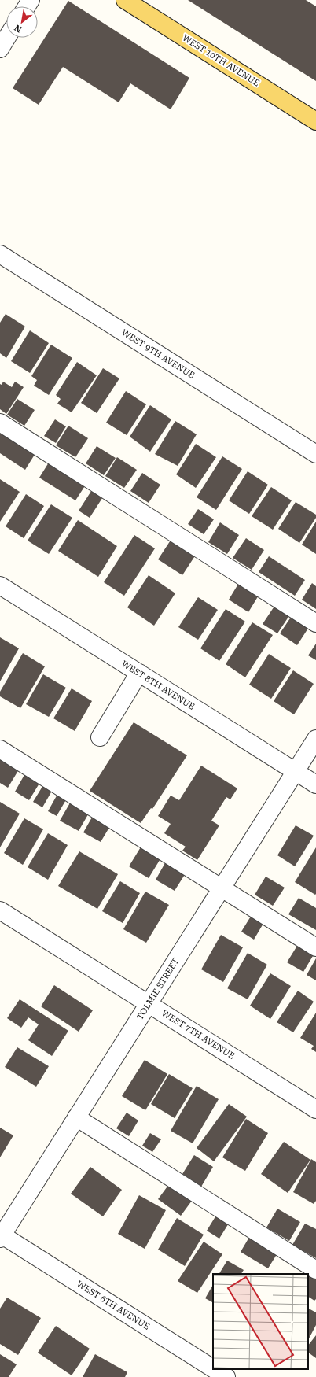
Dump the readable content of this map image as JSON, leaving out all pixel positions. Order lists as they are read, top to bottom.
{
  "streets": {
    "main road": ["WEST 10TH AVENUE"],
    "street": [
      "WEST 9TH AVENUE",
      "WEST 8TH AVENUE",
      "TOLMIE STREET",
      "WEST 7TH AVENUE",
      "WEST 6TH AVENUE"
    ]
  },
  "crossings": [
    ["WEST 8TH AVENUE", "TOLMIE STREET"],
    ["TOLMIE STREET", "WEST 7TH AVENUE"],
    ["TOLMIE STREET", "WEST 6TH AVENUE"]
  ],
  "north": "bottom left"
}
